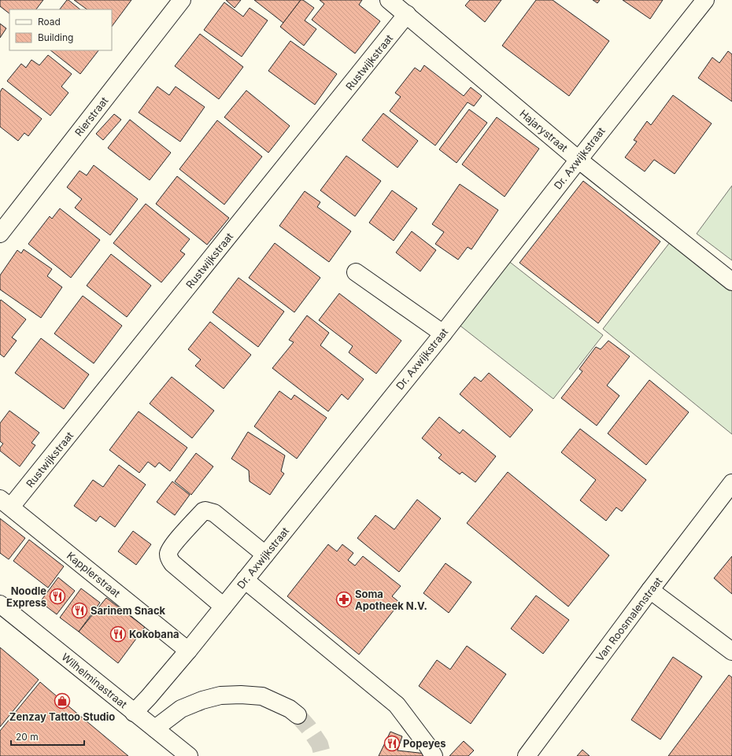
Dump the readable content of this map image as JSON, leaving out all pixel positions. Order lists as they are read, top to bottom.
{
  "streets": {
    "street": [
      "Rustwijkstraat",
      "Rierstraat",
      "Hajarystraat",
      "Dr. Axwijkstraat",
      "Kapplerstraat",
      "Van Roosmalenstraat",
      "Wilhelminastraat"
    ]
  },
  "crossings": [
    ["Rustwijkstraat", "Hajarystraat"],
    ["Rustwijkstraat", "Kapplerstraat"],
    ["Hajarystraat", "Dr. Axwijkstraat"],
    ["Dr. Axwijkstraat", "Kapplerstraat"],
    ["Dr. Axwijkstraat", "Wilhelminastraat"]
  ],
  "places": {
    "restaurant": [
      "Noodle Express",
      "Sarinem Snack",
      "Kokobana",
      "Popeyes"
    ],
    "pharmacy": ["Soma Apotheek N.V."],
    "shop": ["Zenzay Tattoo Studio"]
  },
  "legend": ["Road", "Building"],
  "scale_bar": "20 m"
}
